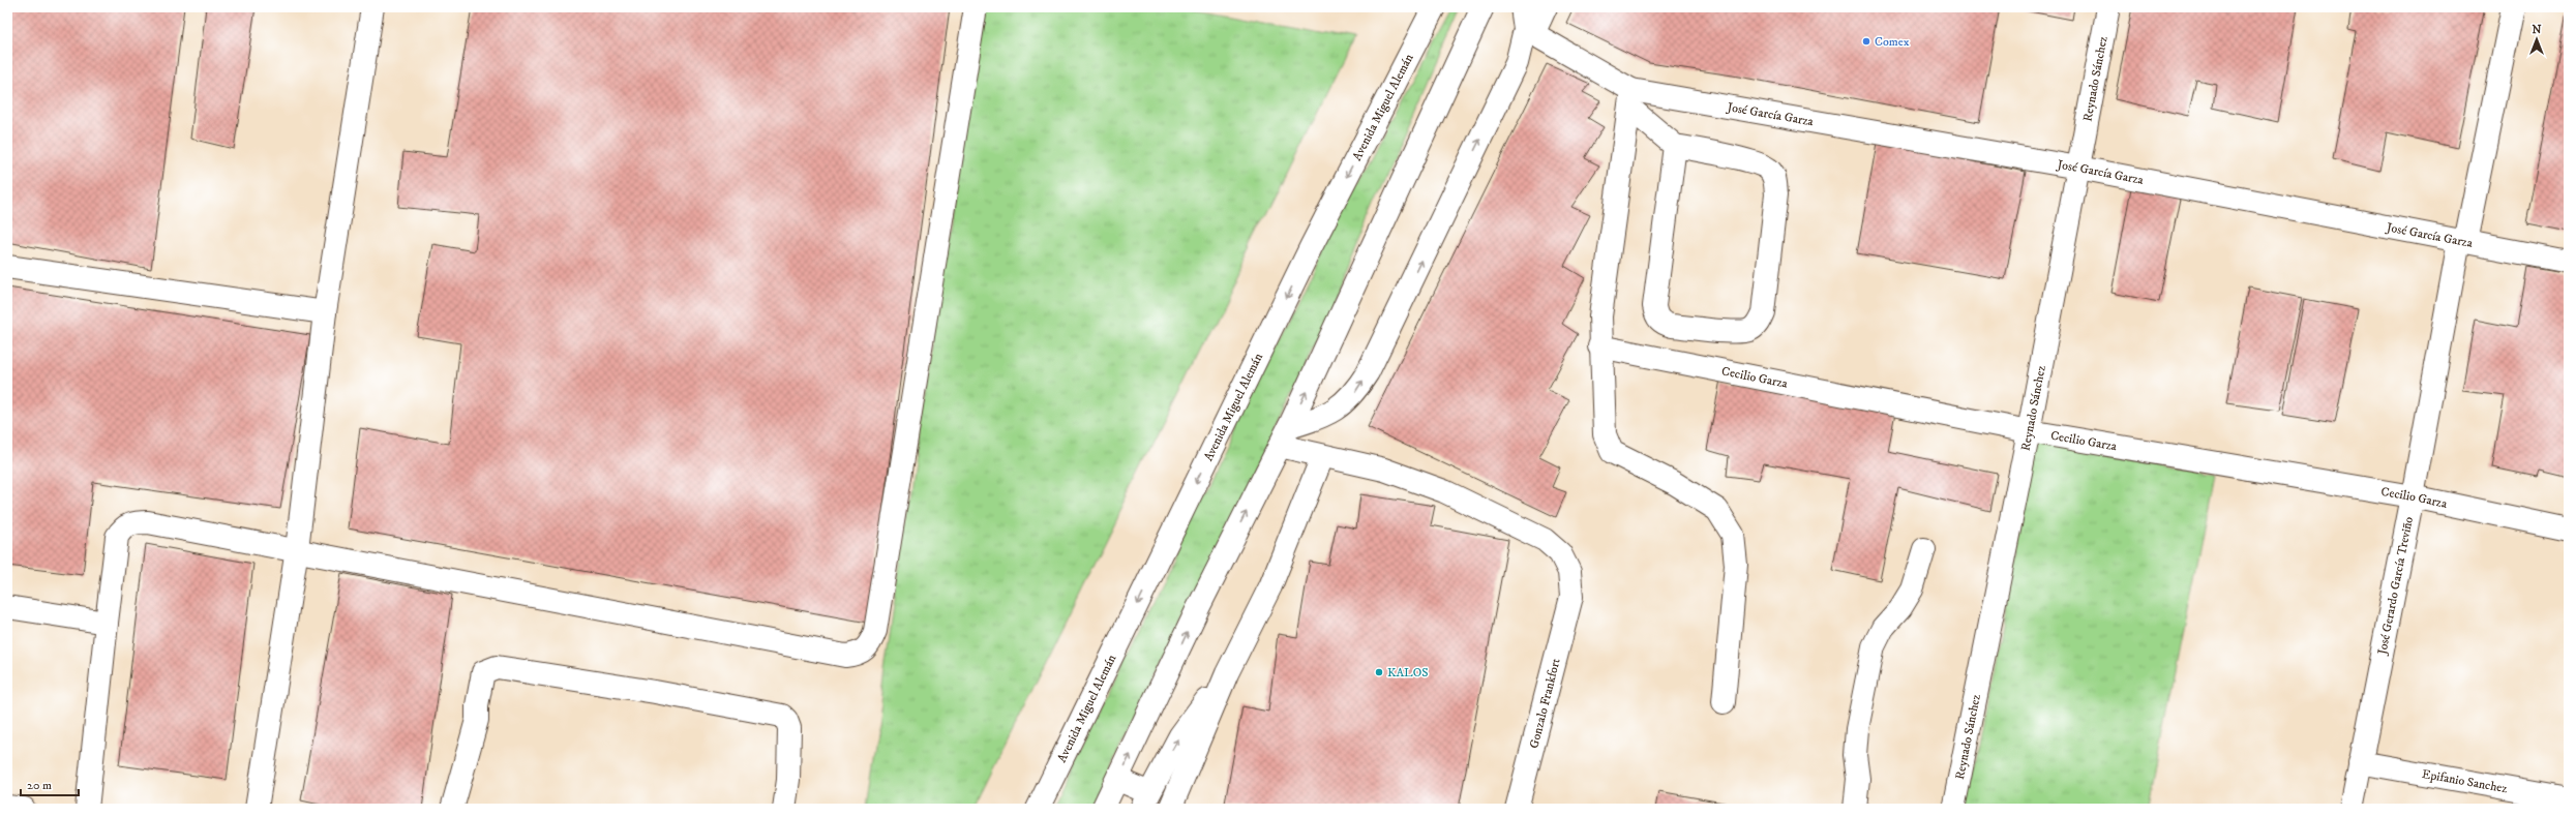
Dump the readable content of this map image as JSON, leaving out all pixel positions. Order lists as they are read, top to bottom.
{
  "streets": {
    "main road": [
      "Reynado Sánchez",
      "Avenida Miguel Alemán",
      "José García Garza",
      "Cecilio Garza",
      "José Gerardo García Treviño",
      "Gonzalo Frankfort",
      "Epifanio Sanchez"
    ]
  },
  "crossings": [
    ["Reynado Sánchez", "José García Garza"],
    ["Reynado Sánchez", "Cecilio Garza"],
    ["José García Garza", "José Gerardo García Treviño"],
    ["Cecilio Garza", "José Gerardo García Treviño"],
    ["José Gerardo García Treviño", "Epifanio Sanchez"]
  ],
  "places": ["Comex", "KALOS"],
  "scale_bar": "20 m",
  "north": "top"
}
